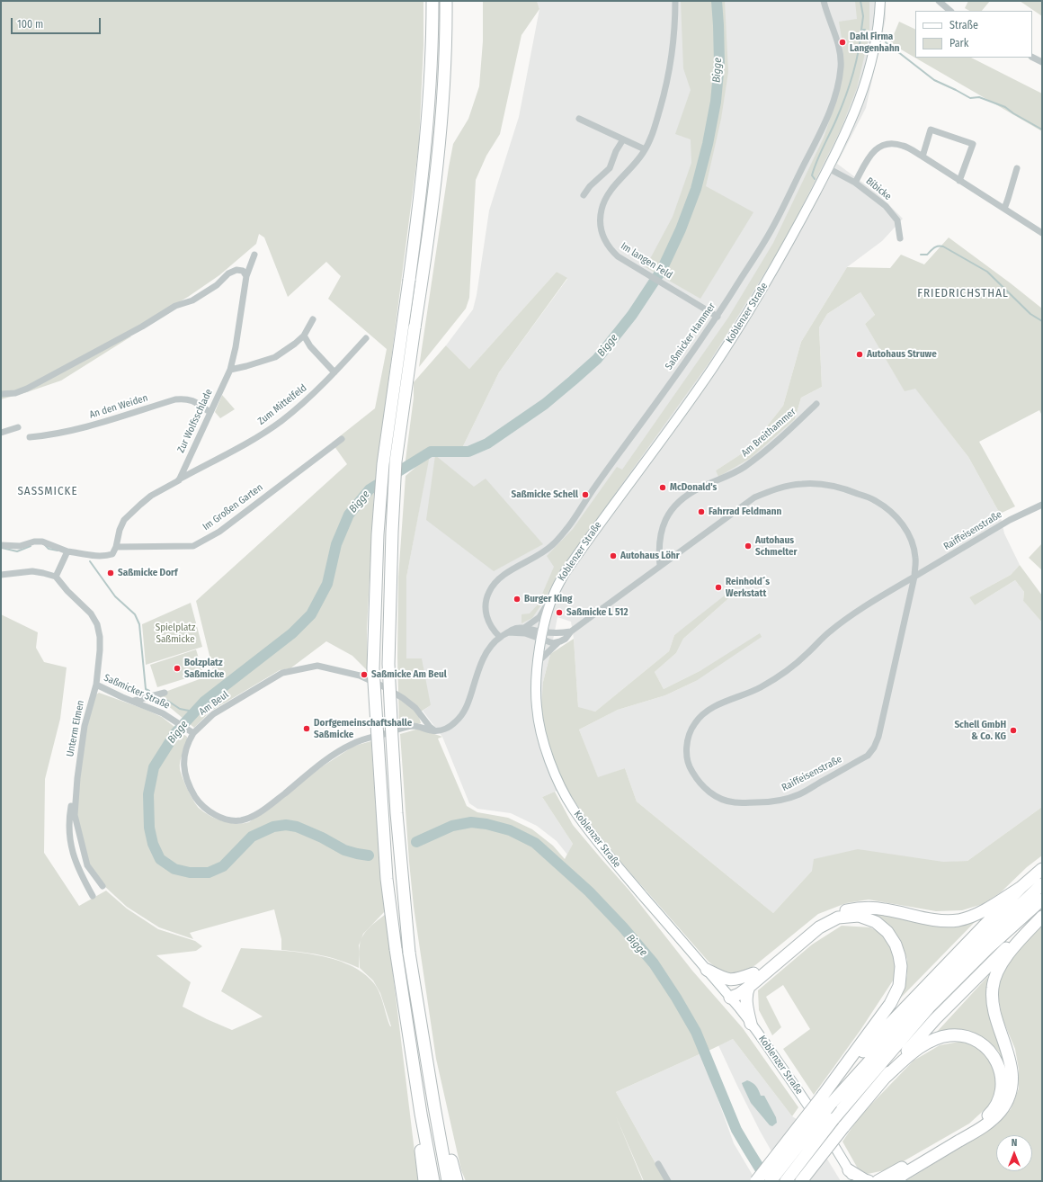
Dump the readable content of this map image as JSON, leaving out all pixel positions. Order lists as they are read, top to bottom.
{
  "streets": {
    "main road": ["Koblenzer Straße"],
    "street": [
      "Bibicke",
      "Im langen Feld",
      "Saßmicker Hammer",
      "Zum Mittelfeld",
      "An den Weiden",
      "Zur Wolfsschlade",
      "Am Breithammer",
      "Im Großen Garten",
      "Raiffeisenstraße",
      "Saßmicker Straße",
      "Am Beul",
      "Unterm Elmen"
    ]
  },
  "crossings": [
    ["Bibicke", "Koblenzer Straße"],
    ["Im langen Feld", "Saßmicker Hammer"],
    ["Koblenzer Straße", "Raiffeisenstraße"],
    ["Zum Mittelfeld", "Zur Wolfsschlade"],
    ["An den Weiden", "Zur Wolfsschlade"],
    ["Am Breithammer", "Raiffeisenstraße"],
    ["Saßmicker Straße", "Am Beul"],
    ["Saßmicker Straße", "Unterm Elmen"]
  ],
  "districts": ["FRIEDRICHSTHAL", "SASSMICKE"],
  "water": ["Bigge"],
  "parks": ["Spielplatz Saßmicke"],
  "places": [
    "Dahl Firma Langenhahn",
    "Autohaus Struwe",
    "McDonald's",
    "Saßmicke Schell",
    "Fahrrad Feldmann",
    "Autohaus Schmelter",
    "Autohaus Löhr",
    "Saßmicke Dorf",
    "Reinhold´s Werkstatt",
    "Burger King",
    "Saßmicke L 512",
    "Bolzplatz Saßmicke",
    "Saßmicke Am Beul",
    "Dorfgemeinschaftshalle Saßmicke",
    "Schell GmbH & Co. KG"
  ],
  "legend": ["Straße", "Park"],
  "scale_bar": "100 m",
  "north": "top"
}
